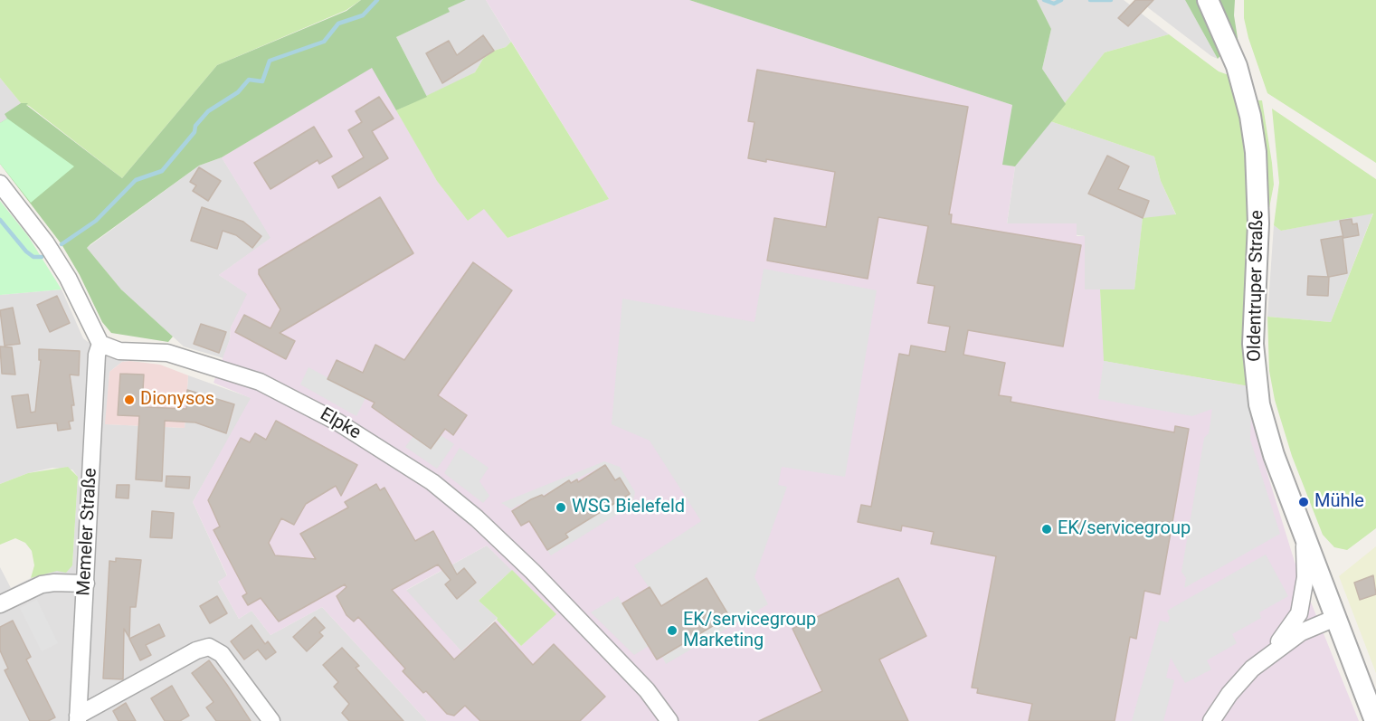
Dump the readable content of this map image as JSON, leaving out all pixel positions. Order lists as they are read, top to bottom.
{
  "streets": {
    "street": ["Oldentruper Straße", "Elpke", "Memeler Straße"]
  },
  "crossings": [
    ["Elpke", "Memeler Straße"]
  ],
  "places": [
    "Dionysos",
    "Mühle",
    "WSG Bielefeld",
    "EK/servicegroup",
    "EK/servicegroup Marketing"
  ]
}
